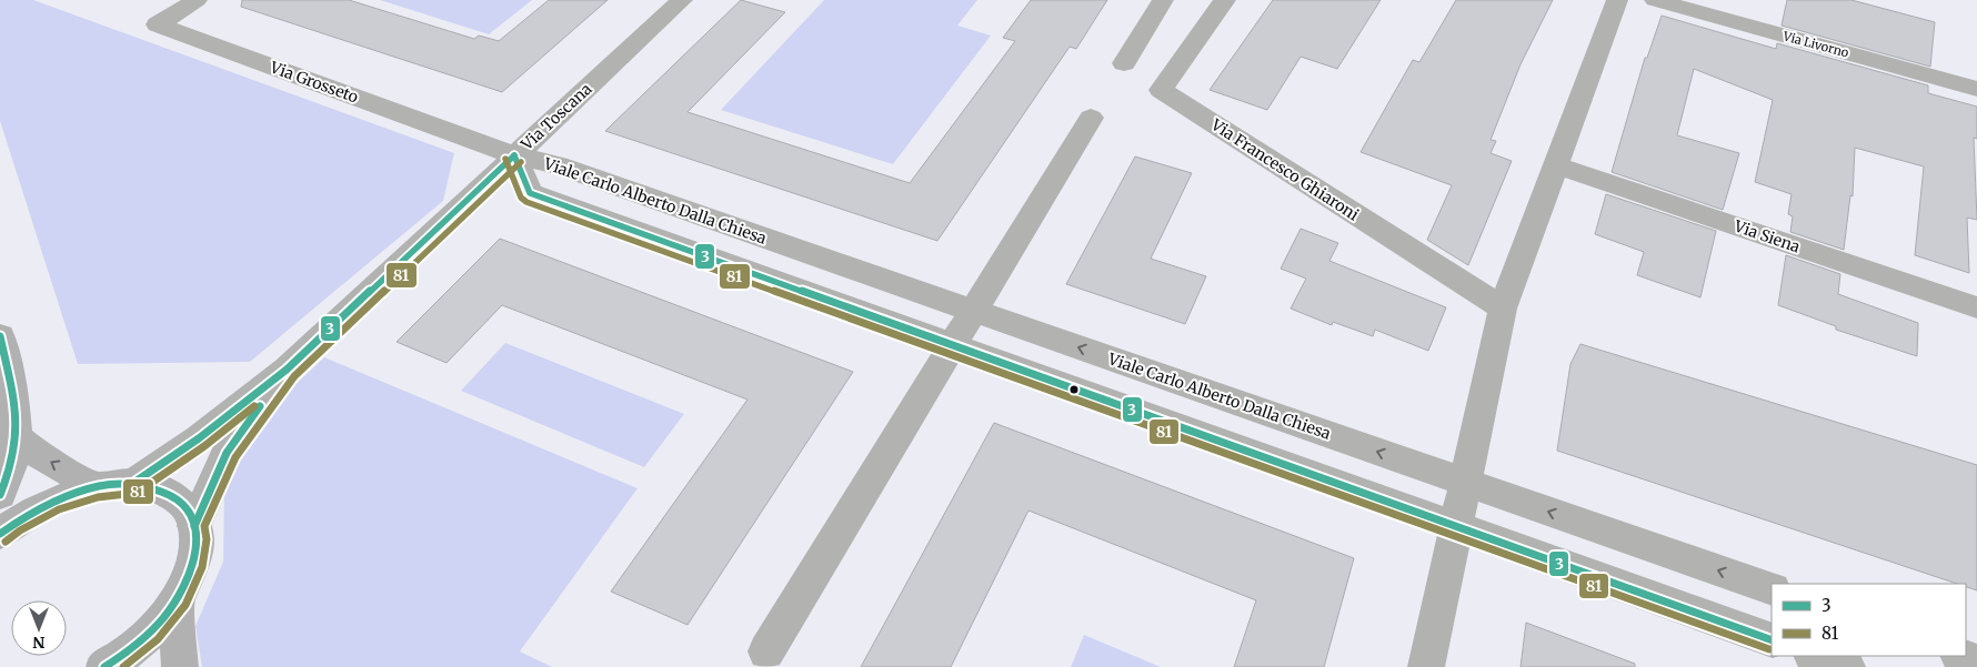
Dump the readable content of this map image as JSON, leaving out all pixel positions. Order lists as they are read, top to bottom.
{
  "streets": {
    "street": [
      "Via Livorno",
      "Via Grosseto",
      "Via Toscana",
      "Via Francesco Ghiaroni",
      "Viale Carlo Alberto Dalla Chiesa",
      "Via Siena"
    ]
  },
  "crossings": [
    ["Via Grosseto", "Via Toscana"],
    ["Via Grosseto", "Viale Carlo Alberto Dalla Chiesa"],
    ["Via Toscana", "Viale Carlo Alberto Dalla Chiesa"]
  ],
  "lines": ["transit line 3", "transit line 81"],
  "legend": ["3", "81"],
  "north": "bottom"
}
